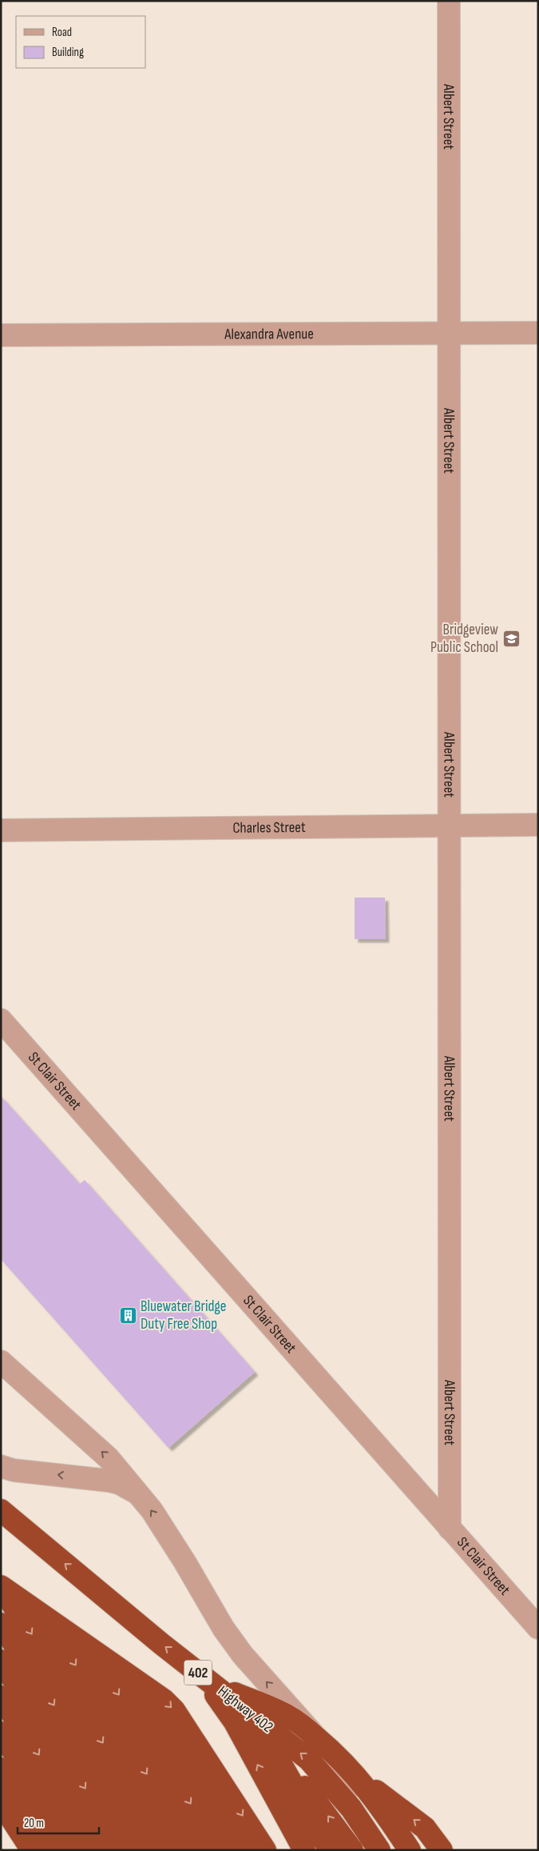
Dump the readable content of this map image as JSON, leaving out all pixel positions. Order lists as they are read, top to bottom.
{
  "streets": {
    "highway": ["402", "Highway 402"],
    "street": [
      "Albert Street",
      "Alexandra Avenue",
      "Charles Street",
      "St Clair Street"
    ]
  },
  "crossings": [
    ["Albert Street", "Alexandra Avenue"],
    ["Albert Street", "Charles Street"],
    ["Albert Street", "St Clair Street"]
  ],
  "places": {
    "school or university": ["Bridgeview Public School"],
    "building": ["Bluewater Bridge Duty Free Shop"]
  },
  "legend": ["Road", "Building"],
  "scale_bar": "20 m"
}
